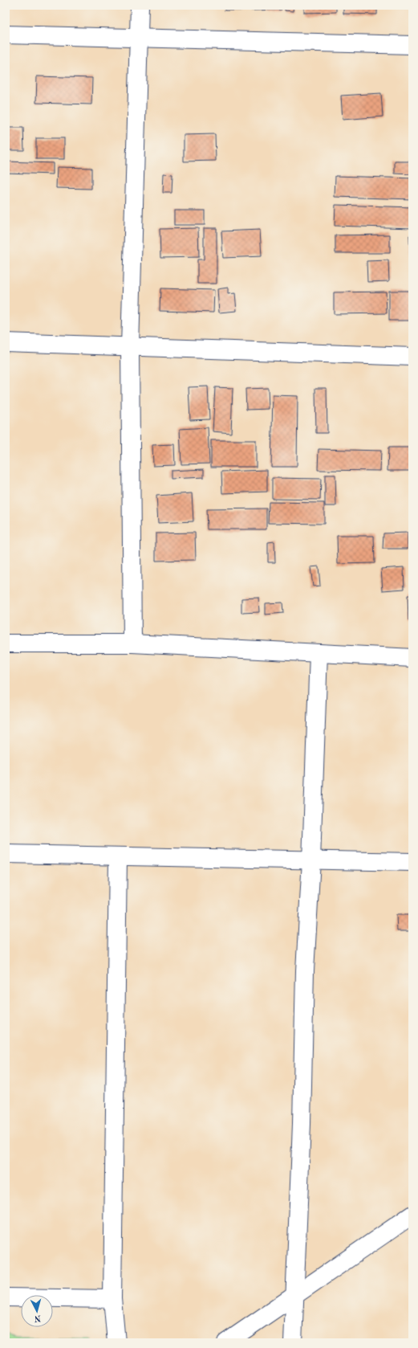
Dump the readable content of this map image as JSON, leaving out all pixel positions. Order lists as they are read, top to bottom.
{
  "north": "bottom"
}
